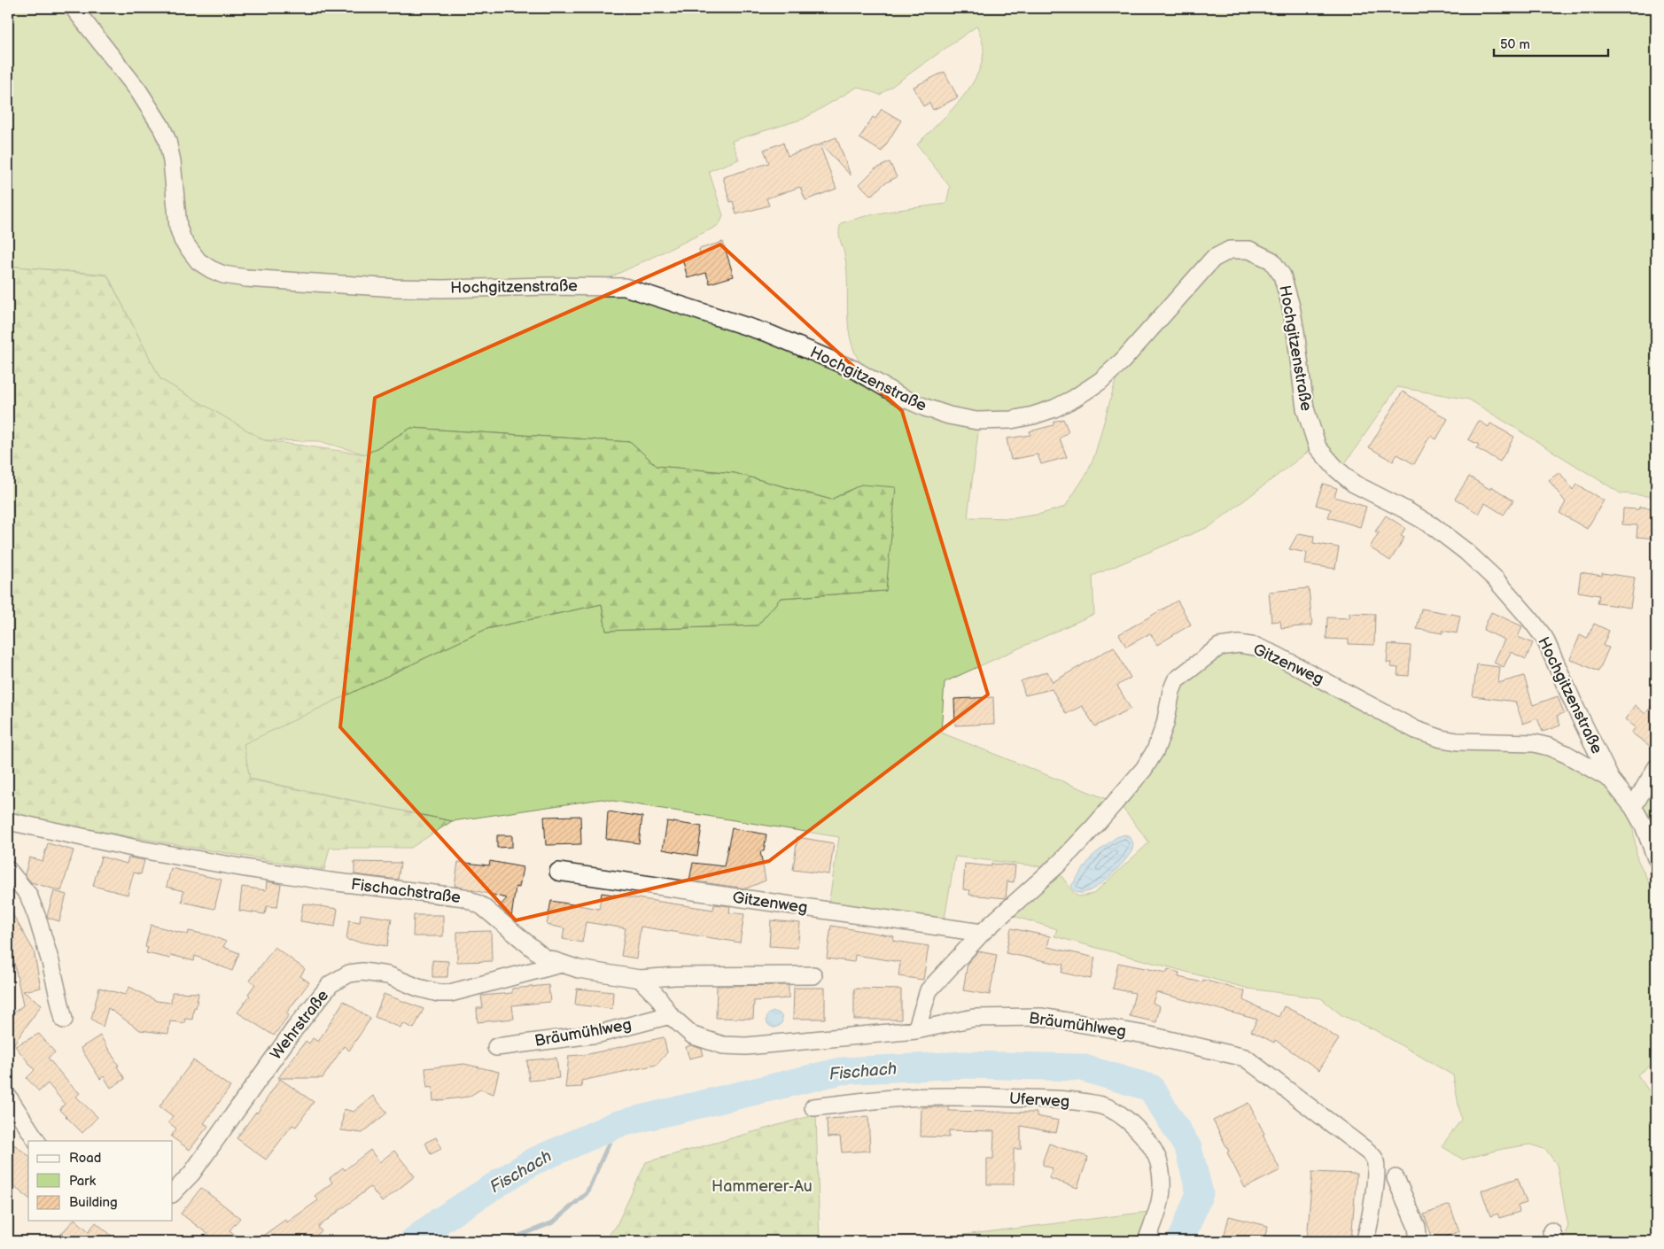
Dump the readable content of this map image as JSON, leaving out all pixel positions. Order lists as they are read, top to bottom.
{
  "streets": {
    "street": [
      "Hochgitzenstraße",
      "Gitzenweg",
      "Fischachstraße",
      "Wehrstraße",
      "Bräumühlweg",
      "Uferweg"
    ]
  },
  "crossings": [
    ["Hochgitzenstraße", "Gitzenweg"],
    ["Gitzenweg", "Bräumühlweg"],
    ["Fischachstraße", "Wehrstraße"],
    ["Fischachstraße", "Bräumühlweg"]
  ],
  "water": ["Fischach"],
  "parks": ["Hammerer-Au"],
  "legend": ["Road", "Park", "Building"],
  "scale_bar": "50 m"
}
